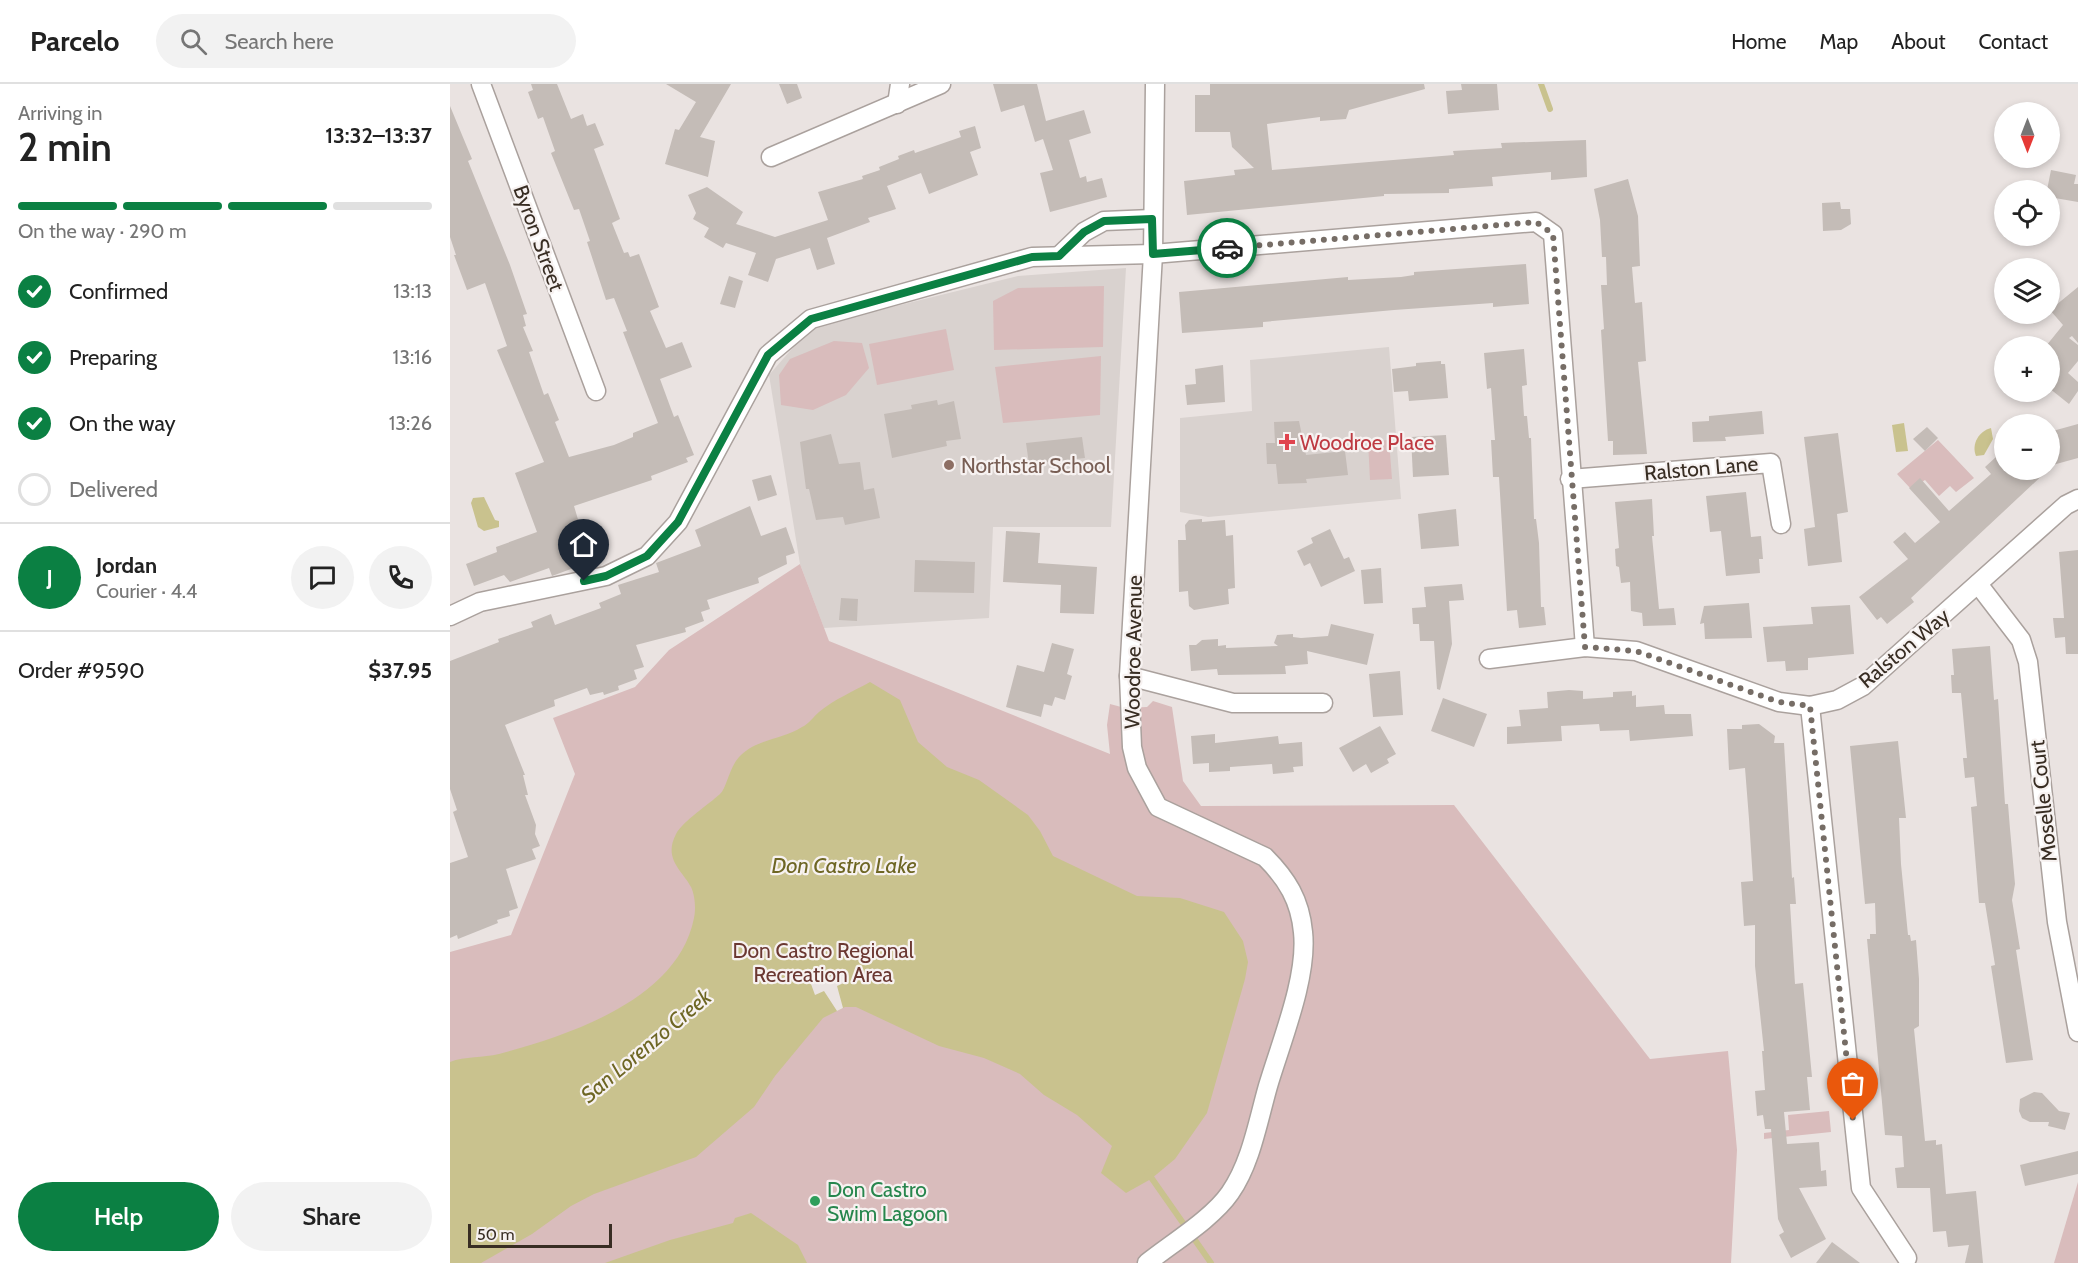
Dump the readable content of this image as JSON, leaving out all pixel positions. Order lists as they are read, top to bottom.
{
  "streets": {
    "street": [
      "Byron Street",
      "Ralston Lane",
      "Ralston Way",
      "Woodroe Avenue",
      "Moselle Court"
    ]
  },
  "crossings": [
    ["Ralston Way", "Moselle Court"]
  ],
  "water": ["Don Castro Lake", "San Lorenzo Creek"],
  "parks": ["Don Castro Regional Recreation Area"],
  "places": {
    "health": ["Woodroe Place"],
    "other": ["Northstar School", "Don Castro Swim Lagoon"]
  },
  "scale_bar": "50 m",
  "north": "bottom",
  "page": {
    "header": "Parcelo",
    "search": "Search here",
    "nav": [
      "Home",
      "Map",
      "About",
      "Contact"
    ],
    "heading": ["2 min", "Arriving in", "13:32–13:37"],
    "panel": [
      "Jordan",
      "Courier · 4.4",
      "Order #9590",
      "$37.95"
    ],
    "map_buttons": ["+", "−"],
    "bar": "On the way · 290 m",
    "list": [
      ["Confirmed", "13:13"],
      ["Preparing", "13:16"],
      ["On the way", "13:26"],
      "Delivered"
    ],
    "round": "J",
    "buttons": ["Help", "Share"],
    "scale": "50 m"
  }
}
